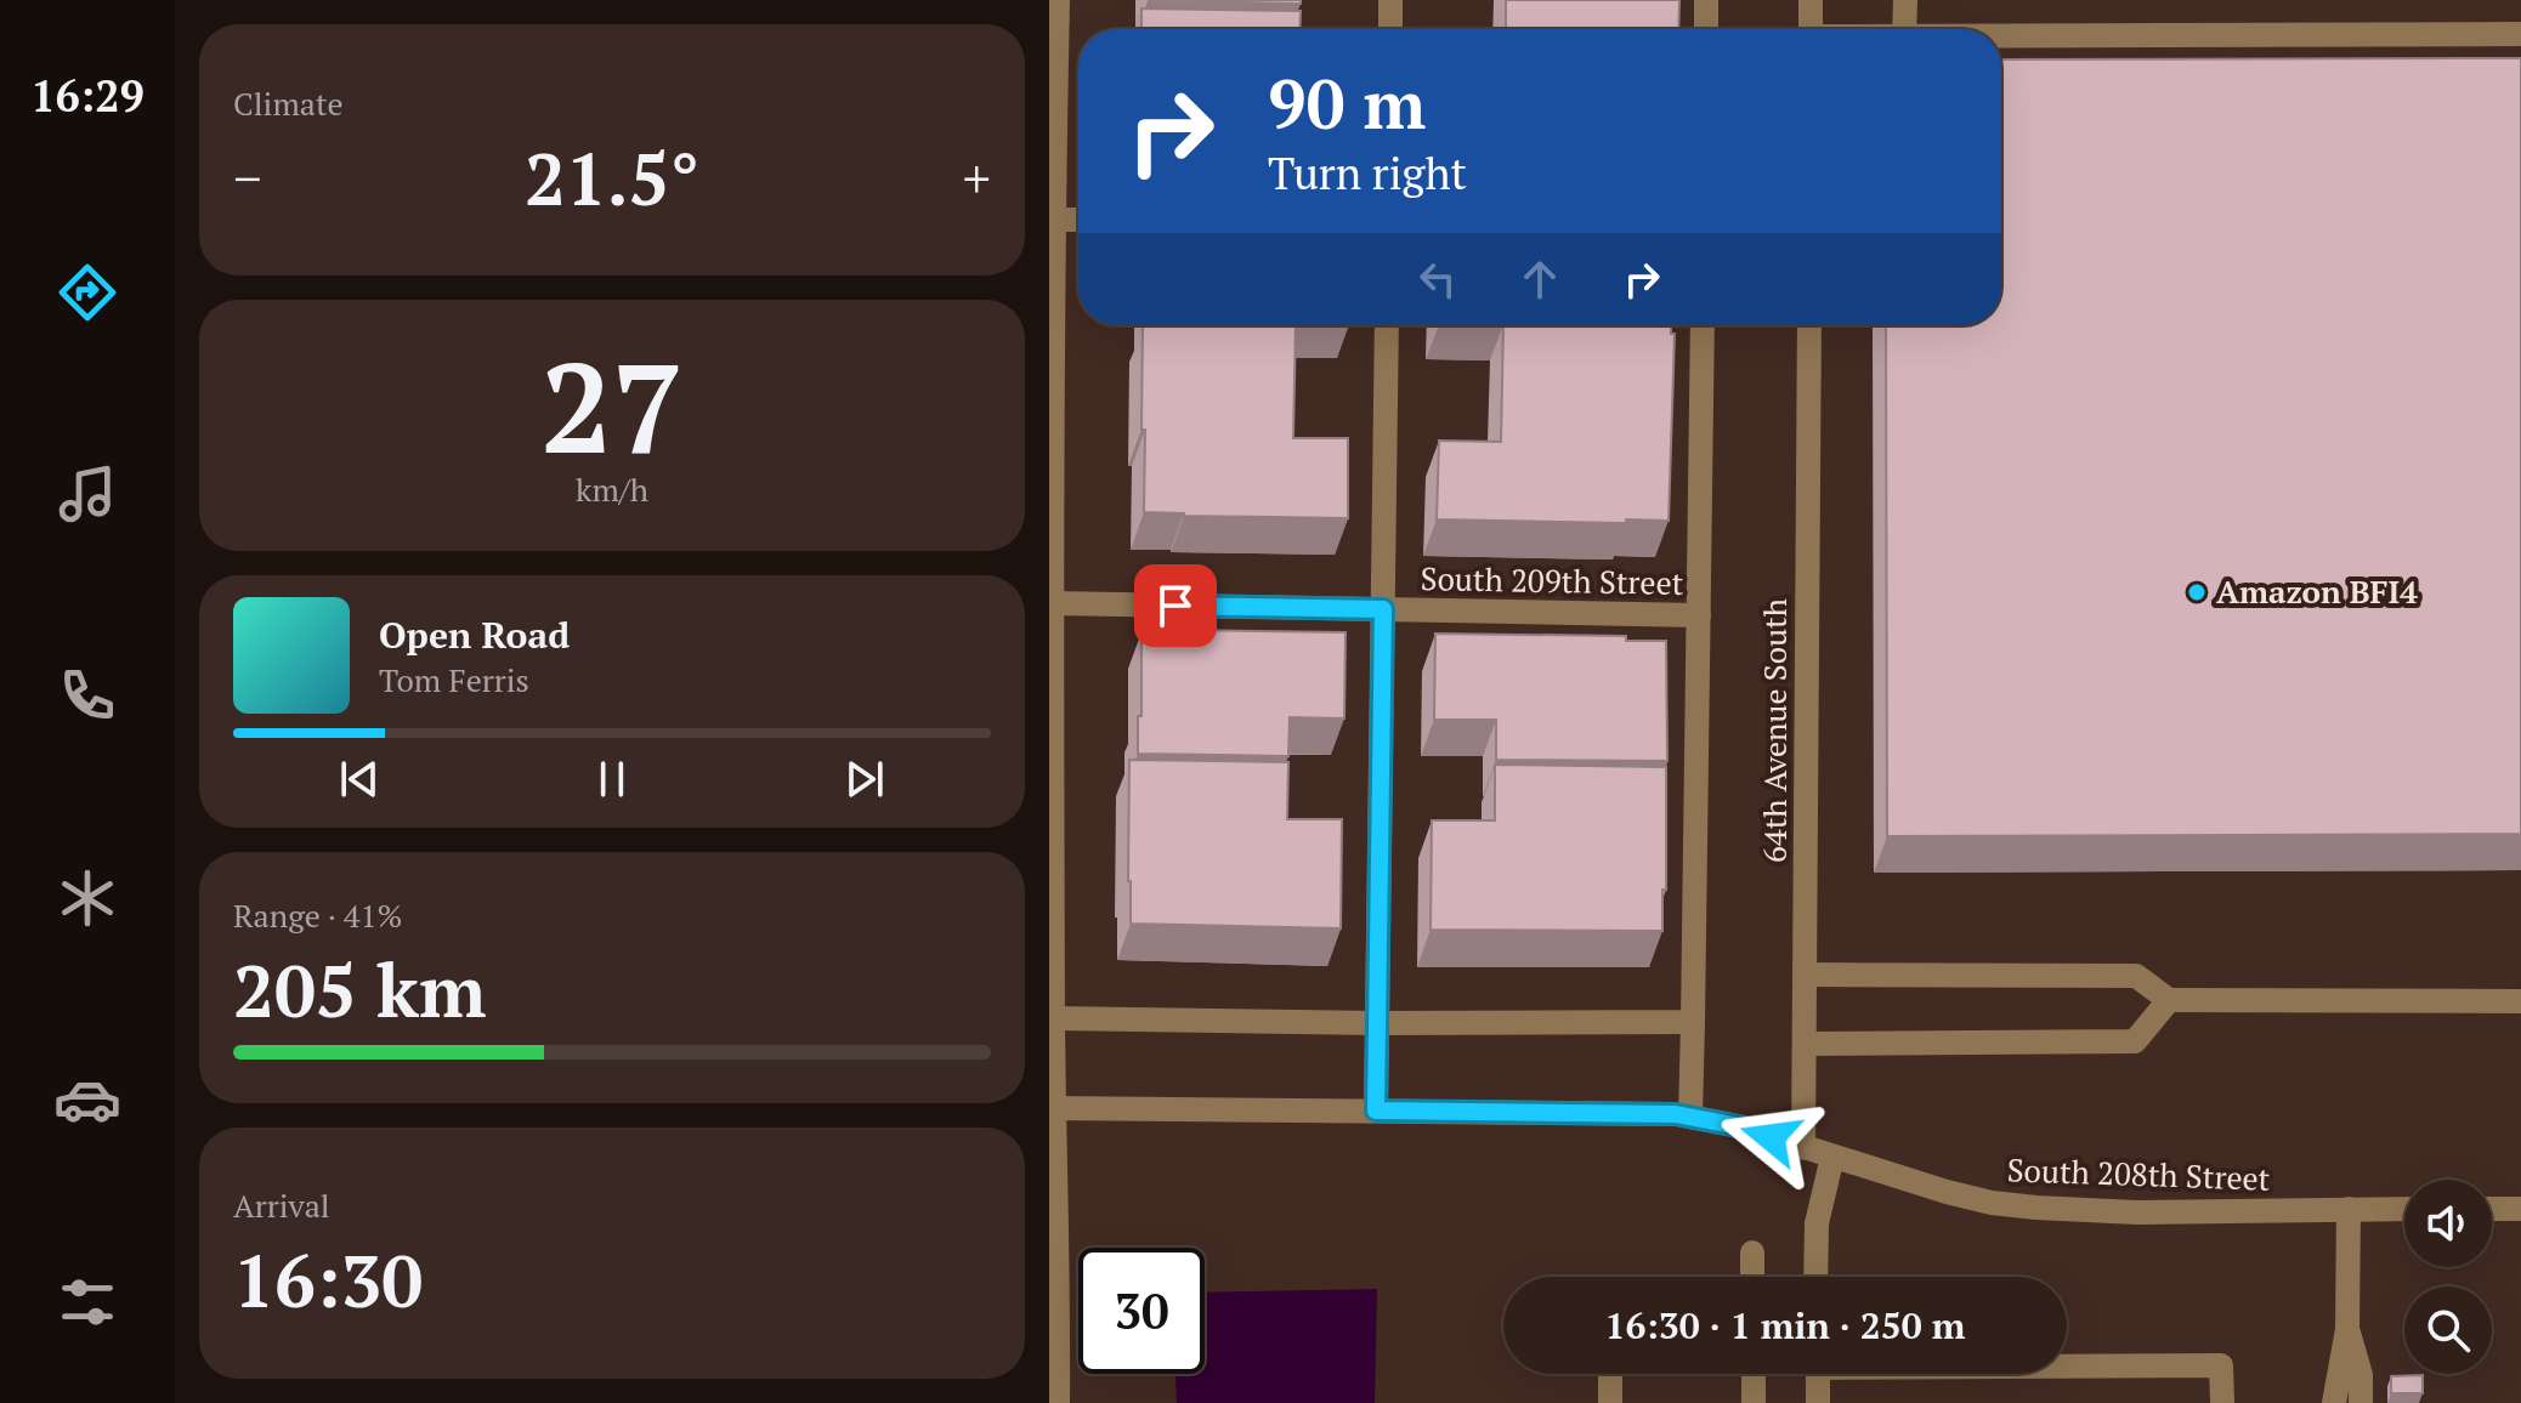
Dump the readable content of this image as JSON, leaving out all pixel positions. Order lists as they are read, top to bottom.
{
  "streets": {
    "street": ["South 209th Street", "64th Avenue South", "South 208th Street"]
  },
  "crossings": [
    ["64th Avenue South", "South 208th Street"]
  ],
  "places": ["Amazon BFI4"],
  "page": {
    "tabs": "16:29",
    "tile": [
      "Climate",
      ["27", "km/h"],
      ["Range · 41%", "205 km"],
      ["Arrival", "16:30"]
    ],
    "turn": ["90 m", "Turn right"],
    "heat": ["−", "21.5°", "+"],
    "song": ["Open Road", "Tom Ferris"],
    "limit": "30",
    "trip": "16:30 · 1 min · 250 m"
  }
}
